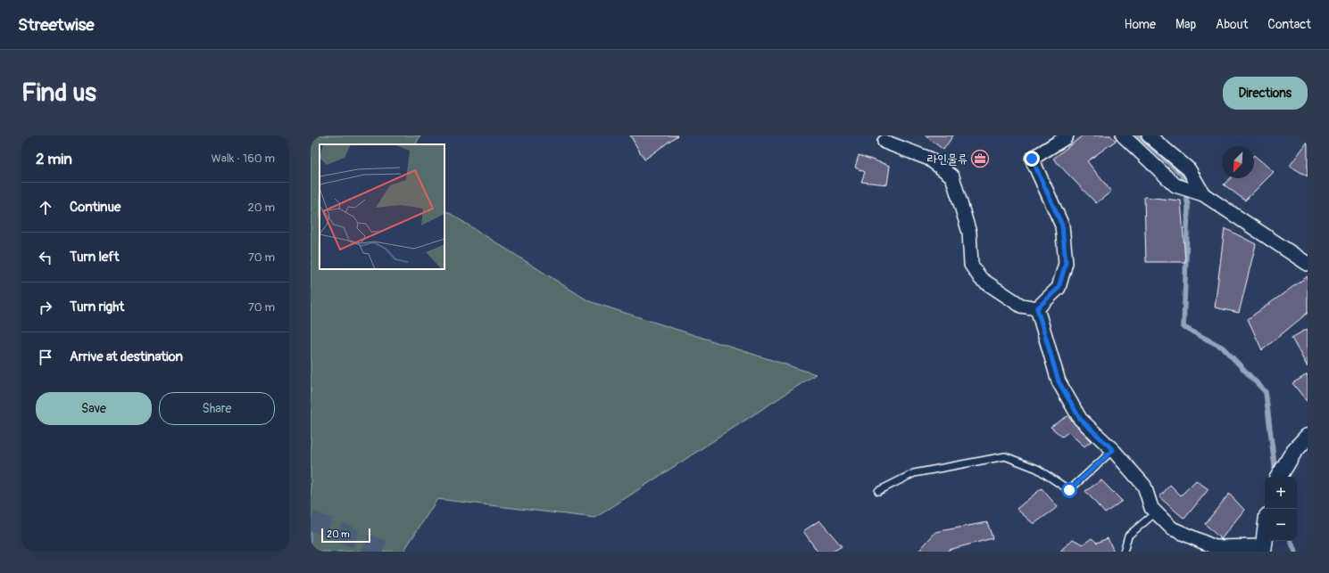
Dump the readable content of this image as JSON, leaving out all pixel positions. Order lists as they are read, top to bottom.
{
  "places": {
    "office": ["라인물류"]
  },
  "scale_bar": "20 m",
  "north": "bottom left",
  "page": {
    "header": "Streetwise",
    "nav": [
      "Home",
      "Map",
      "About",
      "Contact"
    ],
    "buttons": [
      "Directions",
      ["Save", "Share"]
    ],
    "title": "Find us",
    "heading": ["2 min", "Walk · 160 m"],
    "list": [
      ["Continue", "20 m"],
      ["Turn left", "70 m"],
      ["Turn right", "70 m"],
      "Arrive at destination"
    ],
    "map_buttons": ["+", "−"],
    "scale": "20 m"
  }
}
